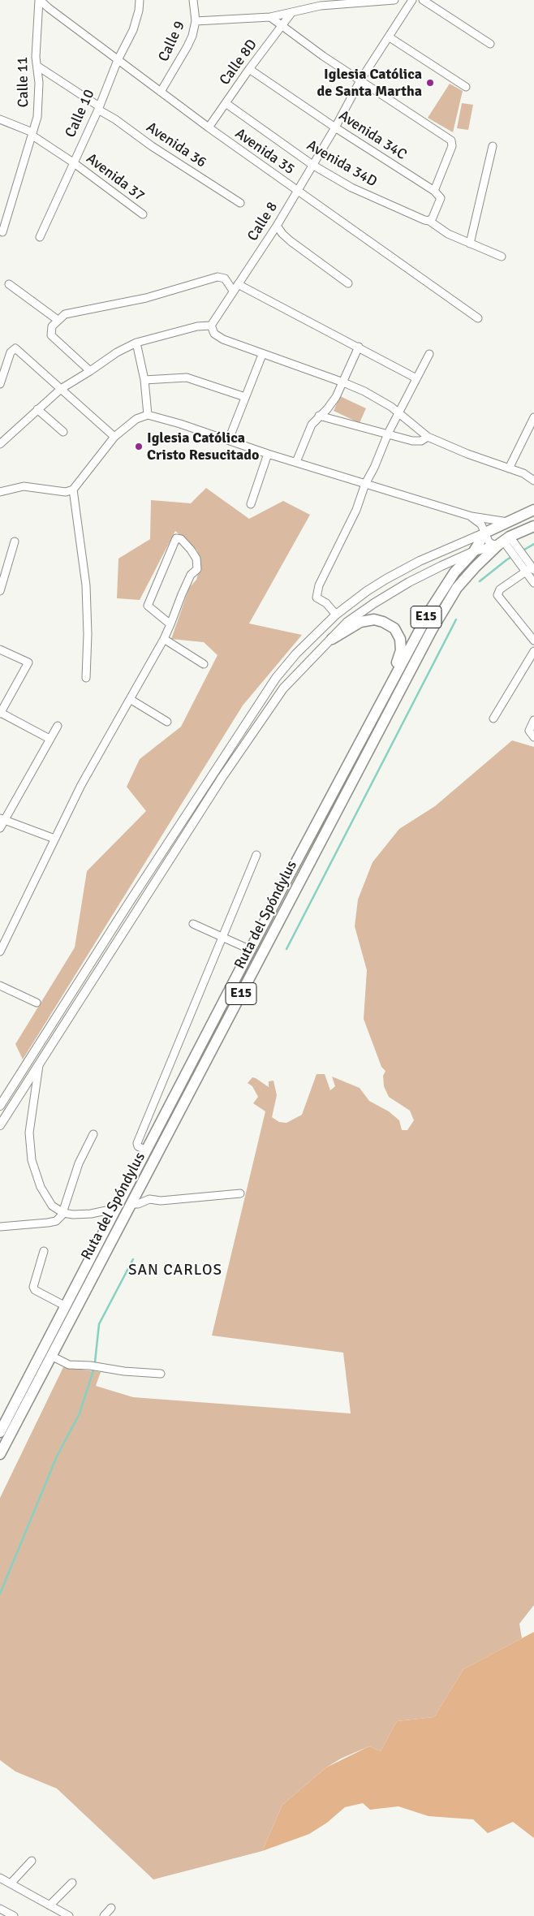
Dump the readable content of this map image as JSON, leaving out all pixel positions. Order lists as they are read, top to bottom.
{
  "streets": {
    "highway": ["E15", "Ruta del Spóndylus"],
    "street": [
      "Calle 9",
      "Calle 8D",
      "Calle 11",
      "Calle 10",
      "Avenida 34C",
      "Avenida 36",
      "Avenida 35",
      "Avenida 34D",
      "Avenida 37",
      "Calle 8"
    ]
  },
  "crossings": [
    ["Calle 9", "Avenida 35"],
    ["Calle 8D", "Avenida 34C"],
    ["Calle 8D", "Avenida 35"],
    ["Calle 8D", "Avenida 34D"],
    ["Calle 11", "Avenida 36"],
    ["Calle 11", "Avenida 35"],
    ["Calle 11", "Avenida 37"],
    ["Calle 10", "Avenida 36"],
    ["Calle 10", "Avenida 35"],
    ["Calle 10", "Avenida 37"],
    ["Avenida 34C", "Avenida 34D"],
    ["Avenida 34C", "Calle 8"],
    ["Avenida 35", "Calle 8"],
    ["Avenida 34D", "Calle 8"]
  ],
  "districts": ["SAN CARLOS"],
  "places": ["Iglesia Católica de Santa Martha", "Iglesia Católica Cristo Resucitado"]
}
